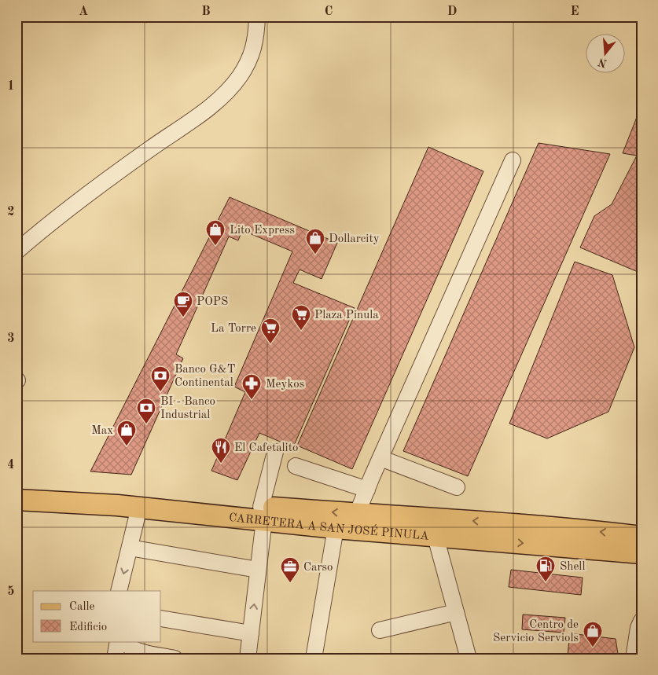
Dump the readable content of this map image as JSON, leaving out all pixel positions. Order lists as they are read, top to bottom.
{
  "streets": {
    "main road": ["CARRETERA A SAN JOSÉ PINULA"]
  },
  "places": {
    "shop": [
      "Lito Express",
      "Dollarcity",
      "Max",
      "Centro de Servicio Serviols"
    ],
    "cafe": ["POPS"],
    "supermarket": ["Plaza Pinula", "La Torre"],
    "bank": ["Banco G&T Continental", "BI - Banco Industrial"],
    "pharmacy": ["Meykos"],
    "restaurant": ["El Cafetalito"],
    "fuel station": ["Shell"],
    "office": ["Carso"]
  },
  "legend": ["Calle", "Edificio"],
  "north": "bottom",
  "grid": {
    "columns": [
      "A",
      "B",
      "C",
      "D",
      "E"
    ],
    "rows": [
      "1",
      "2",
      "3",
      "4",
      "5"
    ]
  }
}
